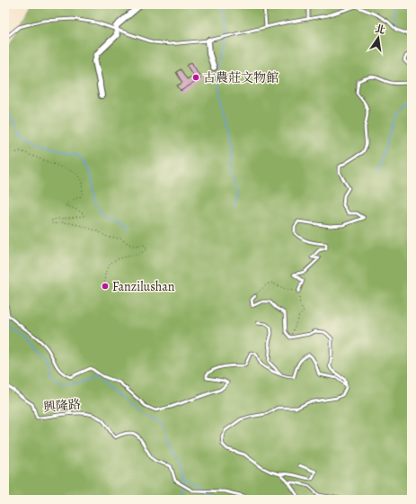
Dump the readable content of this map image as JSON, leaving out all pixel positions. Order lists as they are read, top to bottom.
{
  "streets": {
    "lane": ["興隆路"]
  },
  "places": ["古農莊文物館", "Fanzilushan"],
  "north": "top"
}
